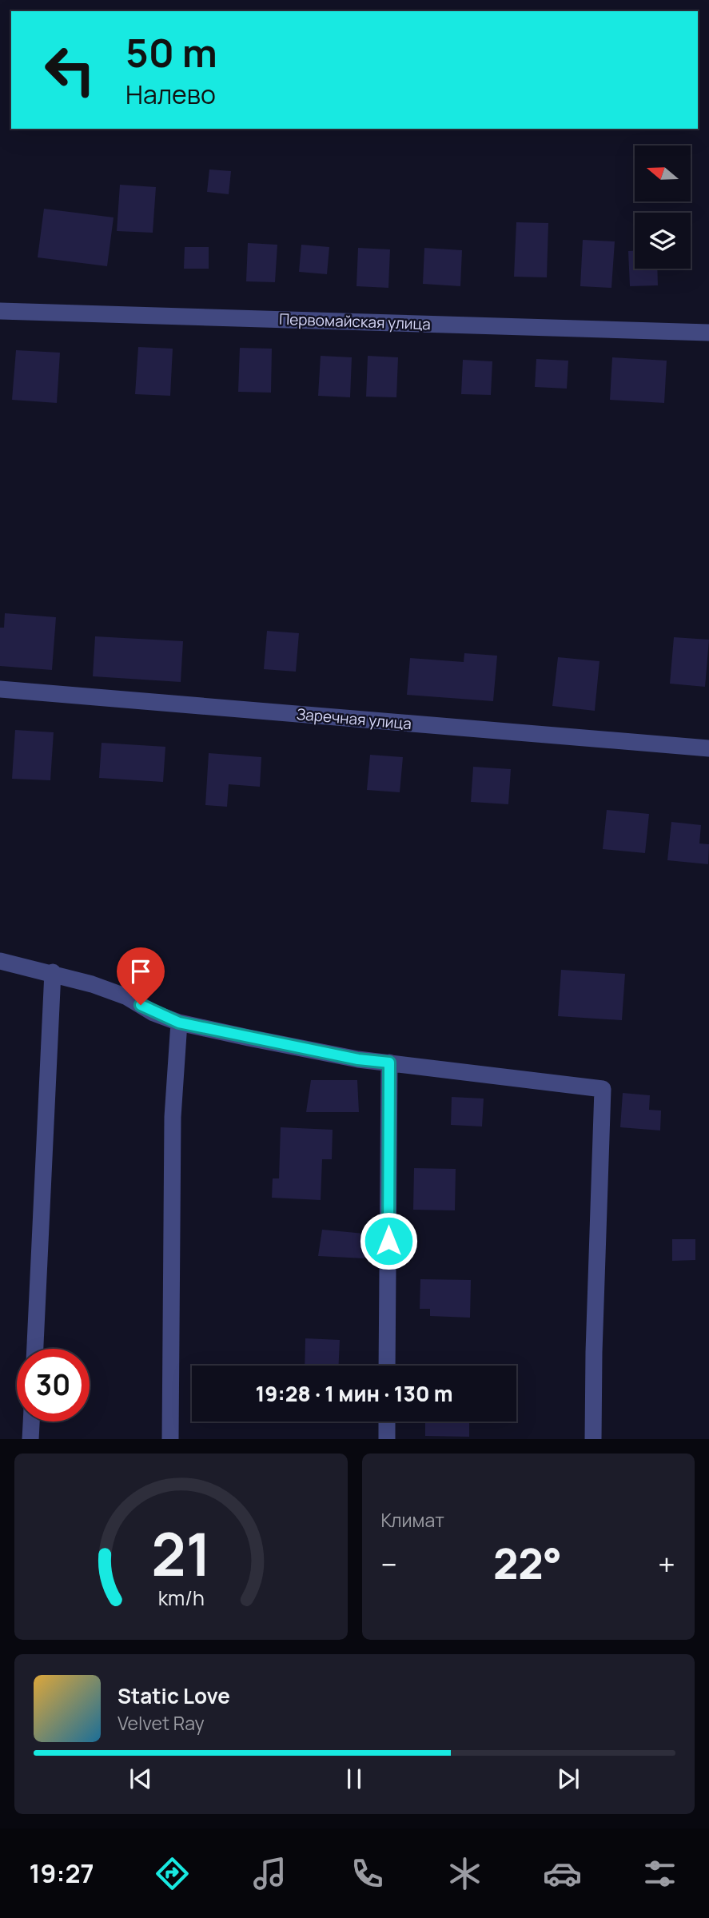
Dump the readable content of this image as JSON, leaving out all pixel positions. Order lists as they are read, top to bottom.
{
  "streets": {
    "street": ["Первомайская улица", "Заречная улица"]
  },
  "north": "left",
  "page": {
    "turn": ["50 m", "Налево"],
    "limit": "30",
    "trip": "19:28 · 1 мин · 130 m",
    "tile": "Климат",
    "heat": ["−", "22°", "+"],
    "song": ["Static Love", "Velvet Ray"],
    "tabs": "19:27",
    "gauge": ["21", "km/h"]
  }
}
